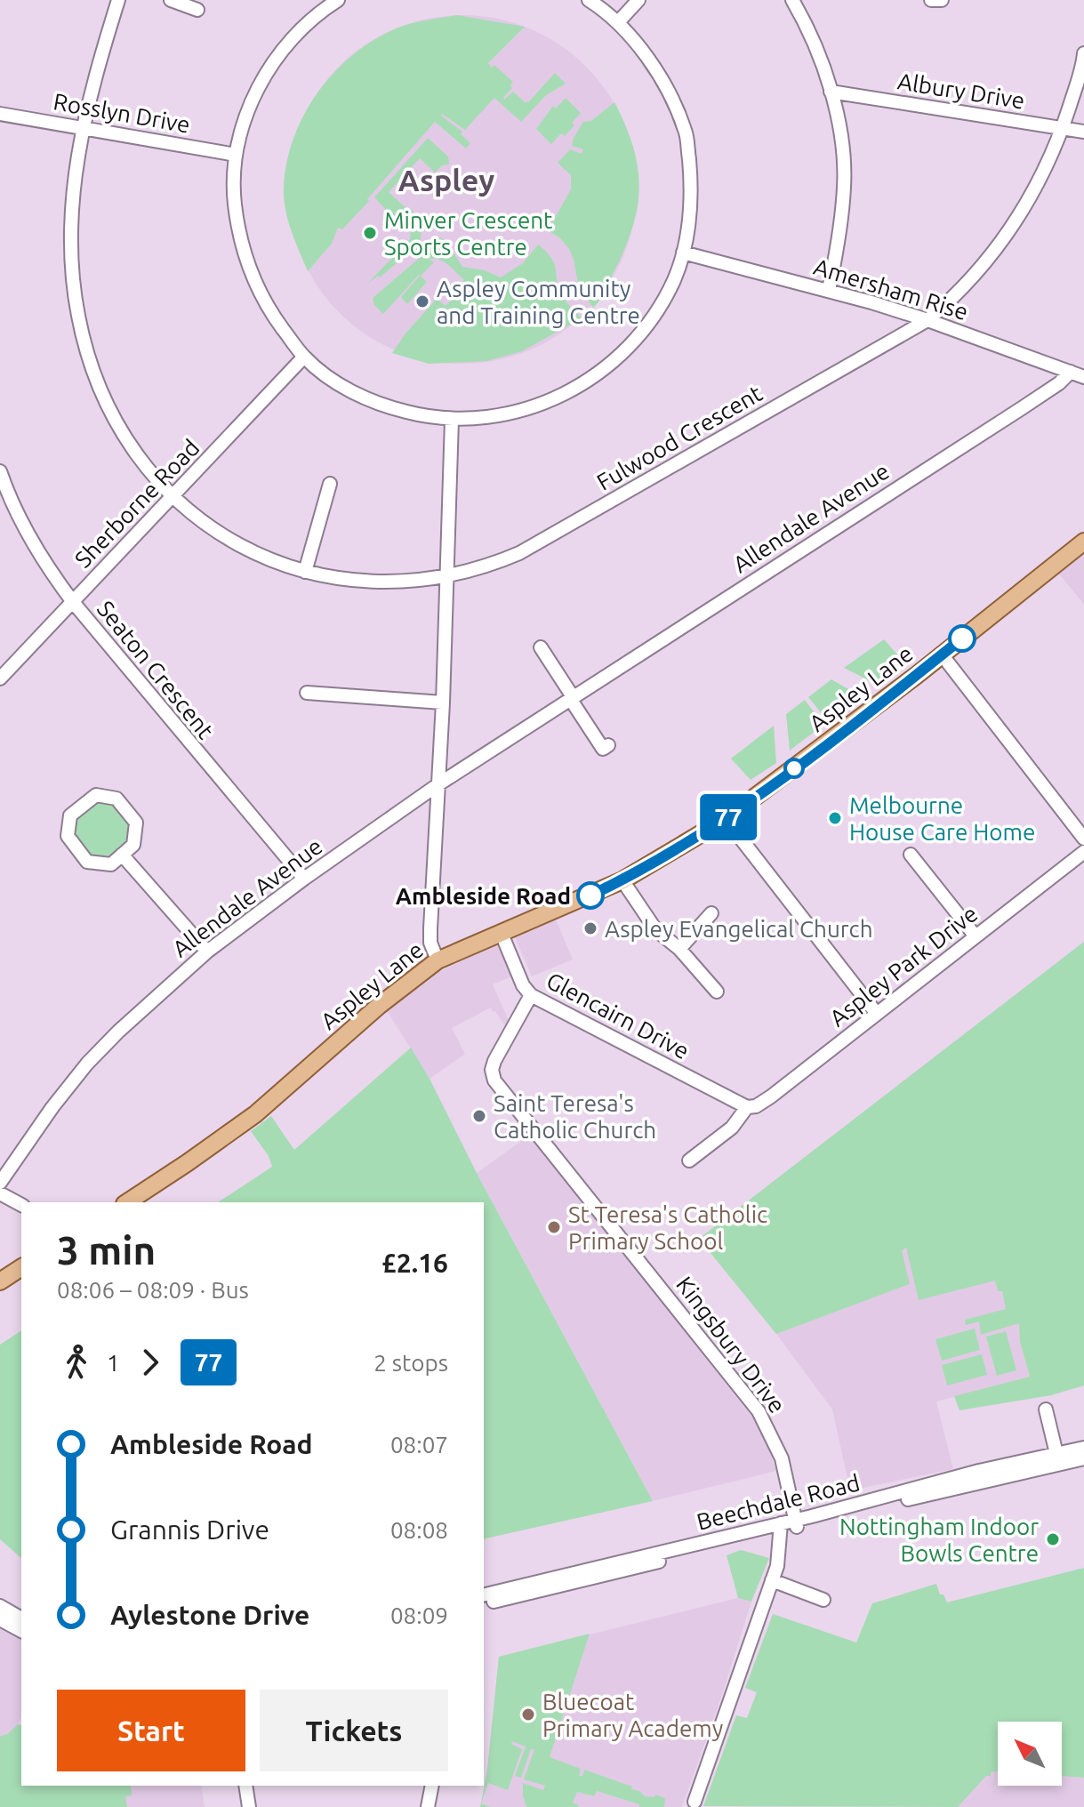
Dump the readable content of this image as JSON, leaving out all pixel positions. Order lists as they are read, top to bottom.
{
  "streets": {
    "main road": ["Aspley Lane"],
    "street": [
      "Albury Drive",
      "Rosslyn Drive",
      "Amersham Rise",
      "Fulwood Crescent",
      "Sherborne Road",
      "Allendale Avenue",
      "Seaton Crescent",
      "Aspley Park Drive",
      "Glencairn Drive",
      "Kingsbury Drive",
      "Beechdale Road"
    ]
  },
  "crossings": [
    ["Albury Drive", "Fulwood Crescent"],
    ["Rosslyn Drive", "Fulwood Crescent"],
    ["Amersham Rise", "Fulwood Crescent"],
    ["Amersham Rise", "Allendale Avenue"],
    ["Fulwood Crescent", "Sherborne Road"],
    ["Sherborne Road", "Seaton Crescent"],
    ["Allendale Avenue", "Seaton Crescent"],
    ["Aspley Lane", "Glencairn Drive"],
    ["Aspley Park Drive", "Glencairn Drive"],
    ["Glencairn Drive", "Kingsbury Drive"],
    ["Kingsbury Drive", "Beechdale Road"]
  ],
  "districts": ["Aspley"],
  "places": [
    "Minver Crescent Sports Centre",
    "Aspley Community and Training Centre",
    "Melbourne House Care Home",
    "Ambleside Road",
    "Aspley Evangelical Church",
    "Saint Teresa's Catholic Church",
    "St Teresa's Catholic Primary School",
    "Nottingham Indoor Bowls Centre",
    "Bluecoat Primary Academy"
  ],
  "lines": ["bus line 77"],
  "north": "top left",
  "page": {
    "on_map": "77",
    "heading": ["3 min", "08:06 – 08:09 · Bus", "£2.16"],
    "legs": ["1", "77", "2 stops"],
    "list": [
      {
        "name": "Ambleside Road",
        "value": "08:07"
      },
      {
        "name": "Grannis Drive",
        "value": "08:08"
      },
      {
        "name": "Aylestone Drive",
        "value": "08:09"
      }
    ],
    "buttons": ["Start", "Tickets"]
  }
}
